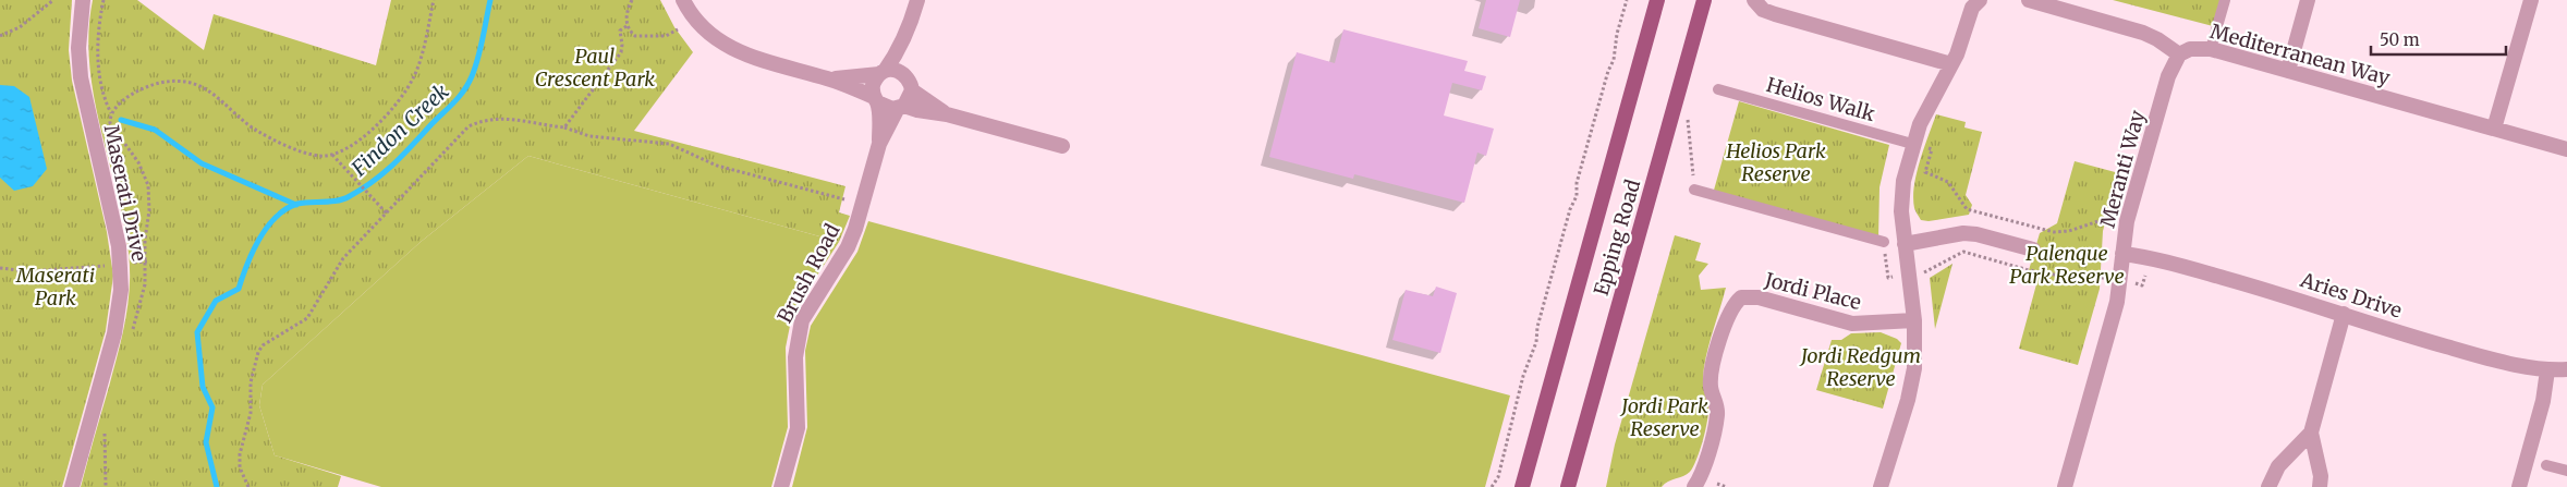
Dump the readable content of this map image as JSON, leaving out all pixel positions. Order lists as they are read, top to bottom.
{
  "streets": {
    "main road": ["Epping Road"],
    "street": [
      "Mediterranean Way",
      "Helios Walk",
      "Meranti Way",
      "Maserati Drive",
      "Brush Road",
      "Jordi Place",
      "Aries Drive"
    ]
  },
  "crossings": [
    ["Mediterranean Way", "Meranti Way"],
    ["Meranti Way", "Aries Drive"]
  ],
  "water": ["Findon Creek"],
  "parks": [
    "Paul Crescent Park",
    "Helios Park Reserve",
    "Palenque Park Reserve",
    "Maserati Park",
    "Jordi Redgum Reserve",
    "Jordi Park Reserve"
  ],
  "scale_bar": "50 m"
}
